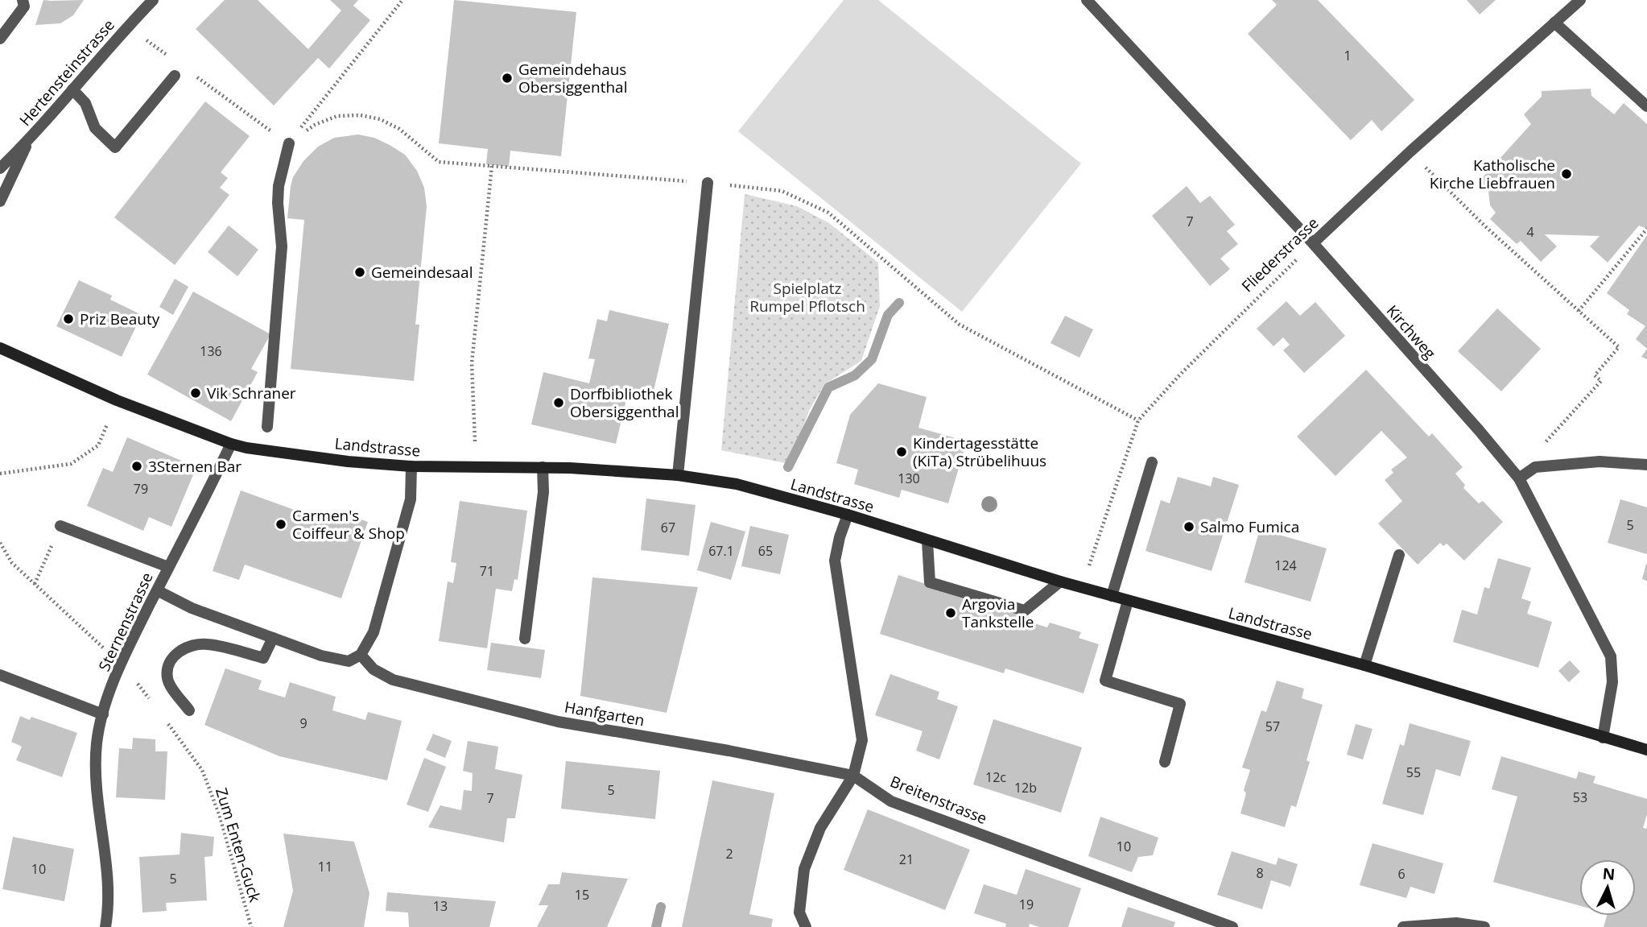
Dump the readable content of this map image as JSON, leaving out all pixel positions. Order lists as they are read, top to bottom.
{
  "streets": {
    "main road": ["Landstrasse"],
    "street": [
      "Hertensteinstrasse",
      "Fliederstrasse",
      "Kirchweg",
      "Sternenstrasse",
      "Hanfgarten",
      "Breitenstrasse"
    ],
    "path": ["Zum Enten-Guck"]
  },
  "crossings": [
    ["Fliederstrasse", "Kirchweg"],
    ["Fliederstrasse", "Landstrasse"],
    ["Kirchweg", "Landstrasse"],
    ["Landstrasse", "Sternenstrasse"],
    ["Hanfgarten", "Breitenstrasse"]
  ],
  "parks": ["Spielplatz Rumpel Pflotsch"],
  "places": [
    "Gemeindehaus Obersiggenthal",
    "Katholische Kirche Liebfrauen",
    "Gemeindesaal",
    "Priz Beauty",
    "Vik Schraner",
    "Dorfbibliothek Obersiggenthal",
    "Kindertagesstätte (KiTa) Strübelihuus",
    "3Sternen Bar",
    "Carmen's Coiffeur & Shop",
    "Salmo Fumica",
    "Argovia Tankstelle"
  ],
  "house_numbers": [
    "1",
    "7",
    "4",
    "136",
    "130",
    "79",
    "5",
    "67",
    "67.1",
    "65",
    "124",
    "71",
    "9",
    "57",
    "55",
    "12c",
    "12b",
    "5",
    "53",
    "7",
    "10",
    "2",
    "21",
    "11",
    "10",
    "8",
    "6",
    "5",
    "15",
    "19",
    "13"
  ],
  "north": "top"
}
